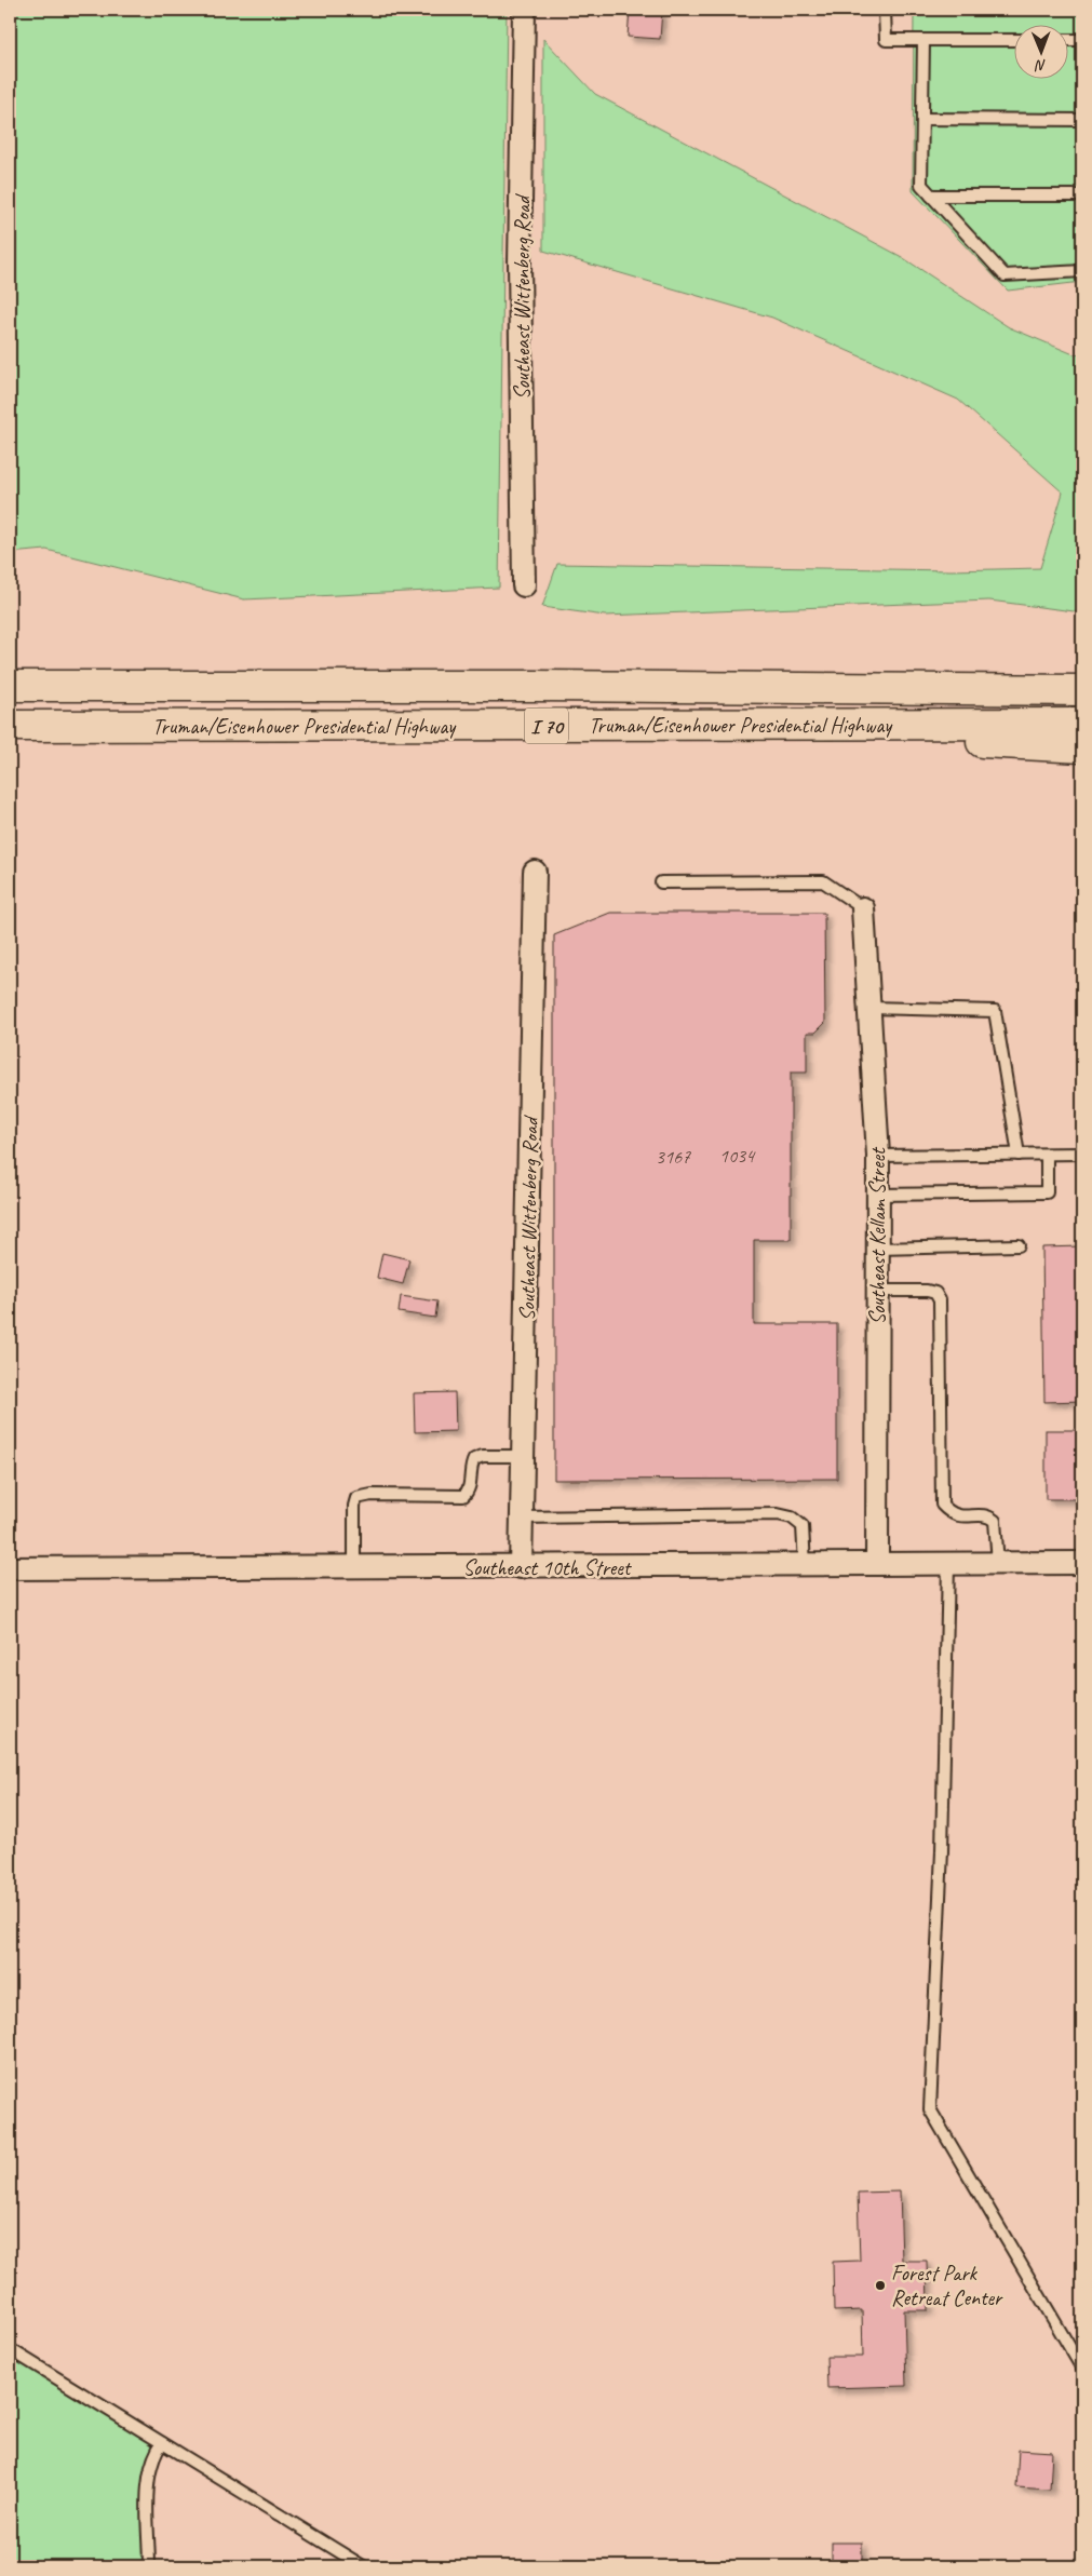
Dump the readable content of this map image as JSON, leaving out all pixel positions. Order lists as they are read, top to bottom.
{
  "streets": {
    "highway": ["Truman/Eisenhower Presidential Highway", "I 70"],
    "street": ["Southeast Wittenberg Road", "Southeast Kellam Street", "Southeast 10th Street"]
  },
  "crossings": [
    ["Southeast Wittenberg Road", "Southeast 10th Street"],
    ["Southeast Kellam Street", "Southeast 10th Street"]
  ],
  "places": ["Forest Park Retreat Center"],
  "house_numbers": ["1034", "3167"],
  "north": "bottom"
}
